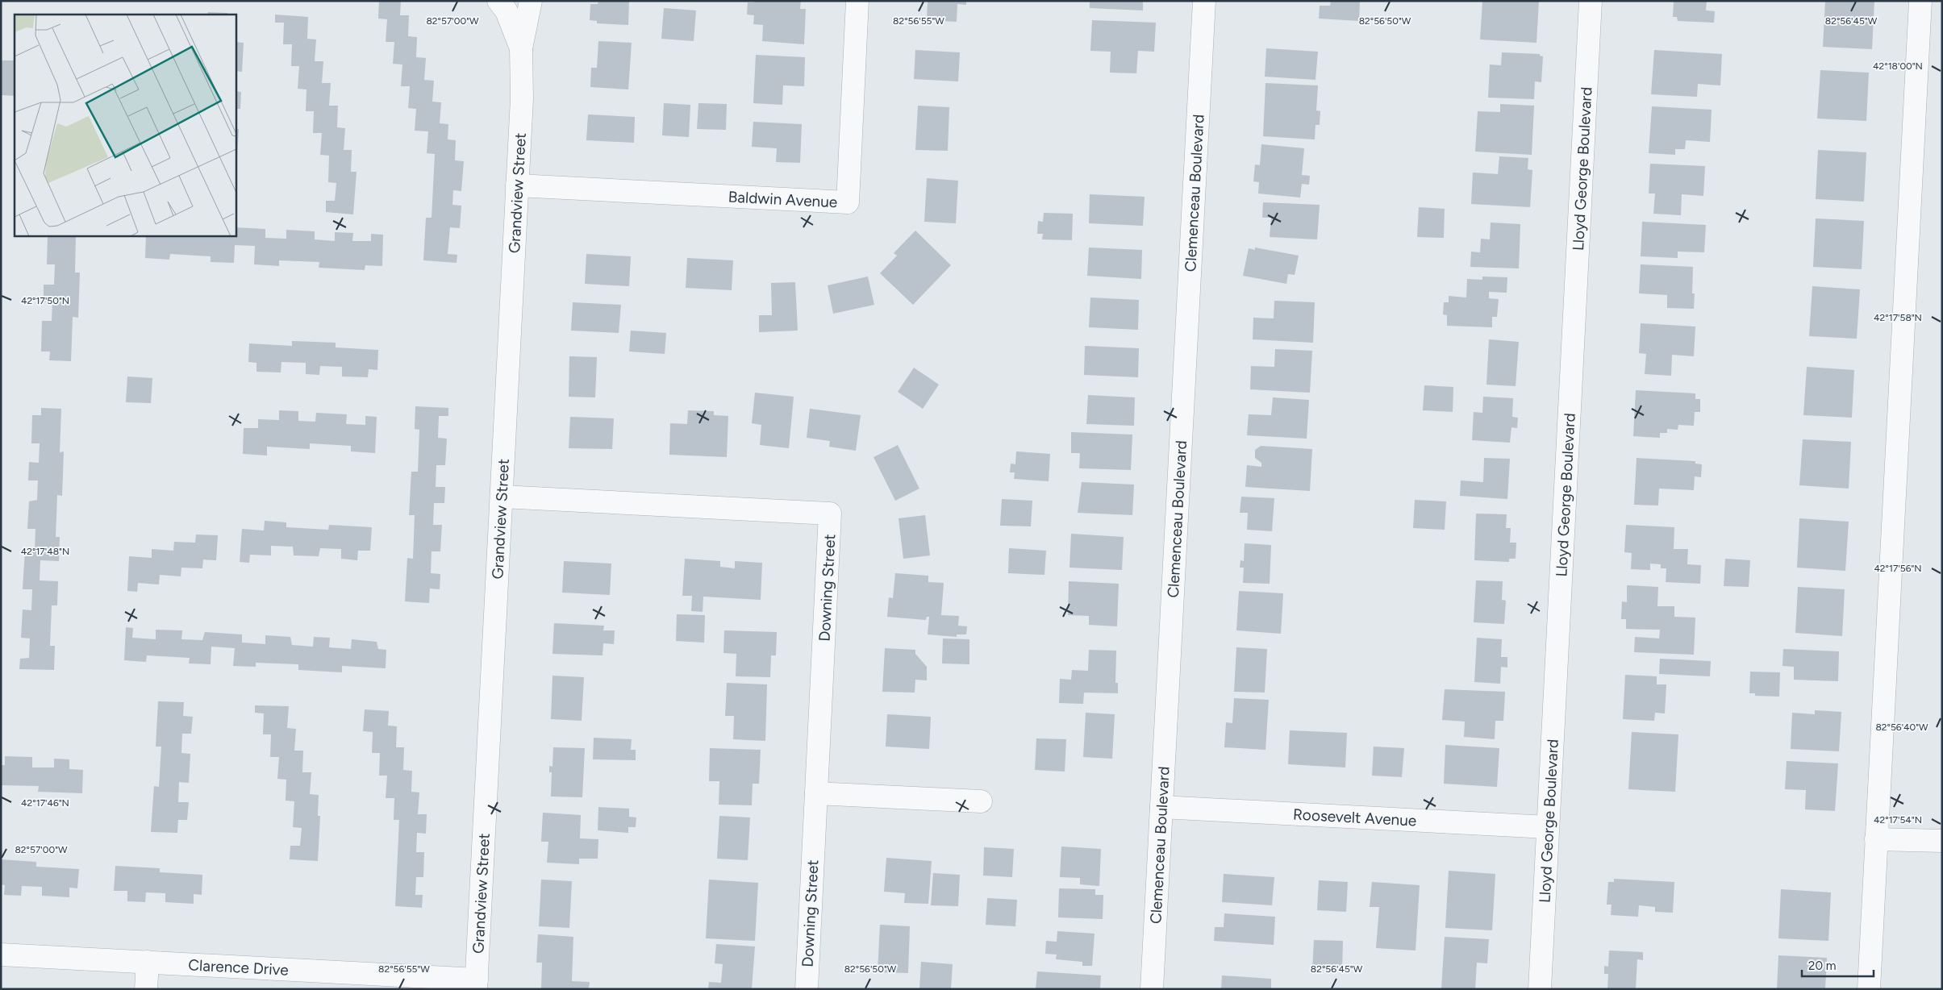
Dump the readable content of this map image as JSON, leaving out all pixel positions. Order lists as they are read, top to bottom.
{
  "streets": {
    "street": [
      "Lloyd George Boulevard",
      "Grandview Street",
      "Clemenceau Boulevard",
      "Baldwin Avenue",
      "Downing Street",
      "Roosevelt Avenue",
      "Clarence Drive"
    ]
  },
  "crossings": [
    ["Lloyd George Boulevard", "Roosevelt Avenue"],
    ["Grandview Street", "Baldwin Avenue"],
    ["Grandview Street", "Downing Street"],
    ["Grandview Street", "Clarence Drive"],
    ["Clemenceau Boulevard", "Roosevelt Avenue"]
  ],
  "scale_bar": "20 m",
  "coordinates": [
    "82°57'00\"W",
    "82°56'55\"W",
    "82°56'50\"W",
    "82°56'45\"W",
    "42°18'00\"N",
    "42°17'50\"N",
    "42°17'58\"N",
    "42°17'48\"N",
    "42°17'56\"N",
    "82°56'40\"W",
    "42°17'46\"N",
    "42°17'54\"N"
  ]
}
